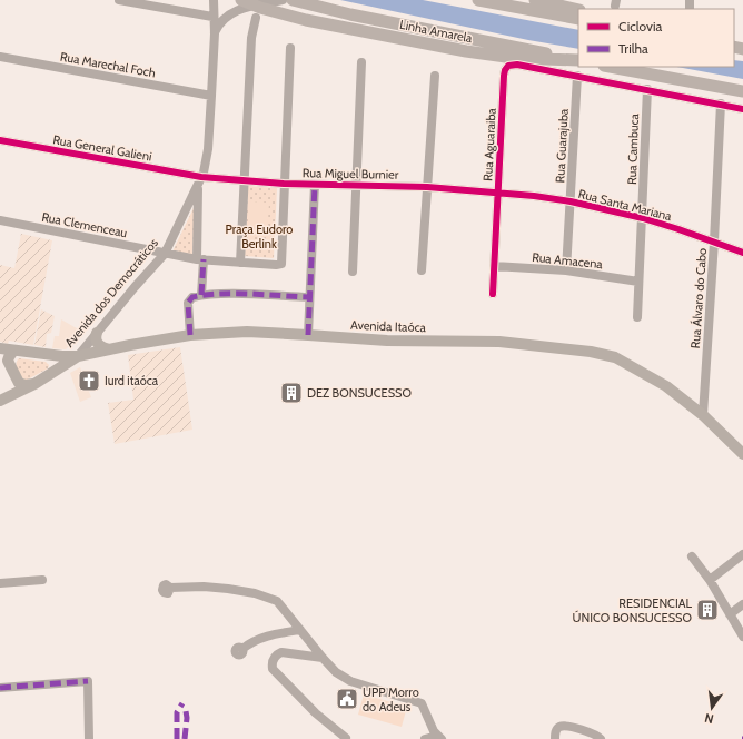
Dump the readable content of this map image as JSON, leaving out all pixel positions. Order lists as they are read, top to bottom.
{
  "streets": {
    "highway": ["Linha Amarela"],
    "main road": ["Avenida dos Democráticos", "Avenida Itaóca"],
    "street": [
      "Rua Marechal Foch",
      "Rua Aguaraiba",
      "Rua Guarajuba",
      "Rua General Galieni",
      "Rua Cambuca",
      "Rua Miguel Burnier",
      "Rua Santa Mariana",
      "Rua Clemenceau",
      "Rua Amacena",
      "Rua Álvaro do Cabo"
    ]
  },
  "crossings": [
    ["Rua Marechal Foch", "Avenida dos Democráticos"],
    ["Rua Aguaraiba", "Rua Guarajuba"],
    ["Rua Aguaraiba", "Rua Miguel Burnier"],
    ["Rua Aguaraiba", "Rua Santa Mariana"],
    ["Rua Aguaraiba", "Rua Amacena"],
    ["Rua Guarajuba", "Rua Santa Mariana"],
    ["Rua Guarajuba", "Rua Amacena"],
    ["Rua General Galieni", "Rua Miguel Burnier"],
    ["Rua General Galieni", "Avenida dos Democráticos"],
    ["Rua Cambuca", "Rua Santa Mariana"],
    ["Rua Cambuca", "Rua Amacena"],
    ["Rua Miguel Burnier", "Rua Santa Mariana"],
    ["Rua Miguel Burnier", "Rua Clemenceau"],
    ["Rua Miguel Burnier", "Avenida dos Democráticos"],
    ["Rua Santa Mariana", "Rua Álvaro do Cabo"],
    ["Rua Clemenceau", "Avenida dos Democráticos"],
    ["Avenida dos Democráticos", "Avenida Itaóca"],
    ["Rua Álvaro do Cabo", "Avenida Itaóca"]
  ],
  "parks": ["Praça Eudoro Berlink"],
  "places": {
    "church": ["Iurd itaóca"],
    "building": ["DEZ BONSUCESSO", "RESIDENCIAL ÚNICO BONSUCESSO"],
    "public building": ["UPP Morro do Adeus"]
  },
  "legend": ["Ciclovia", "Trilha"],
  "north": "bottom"
}
